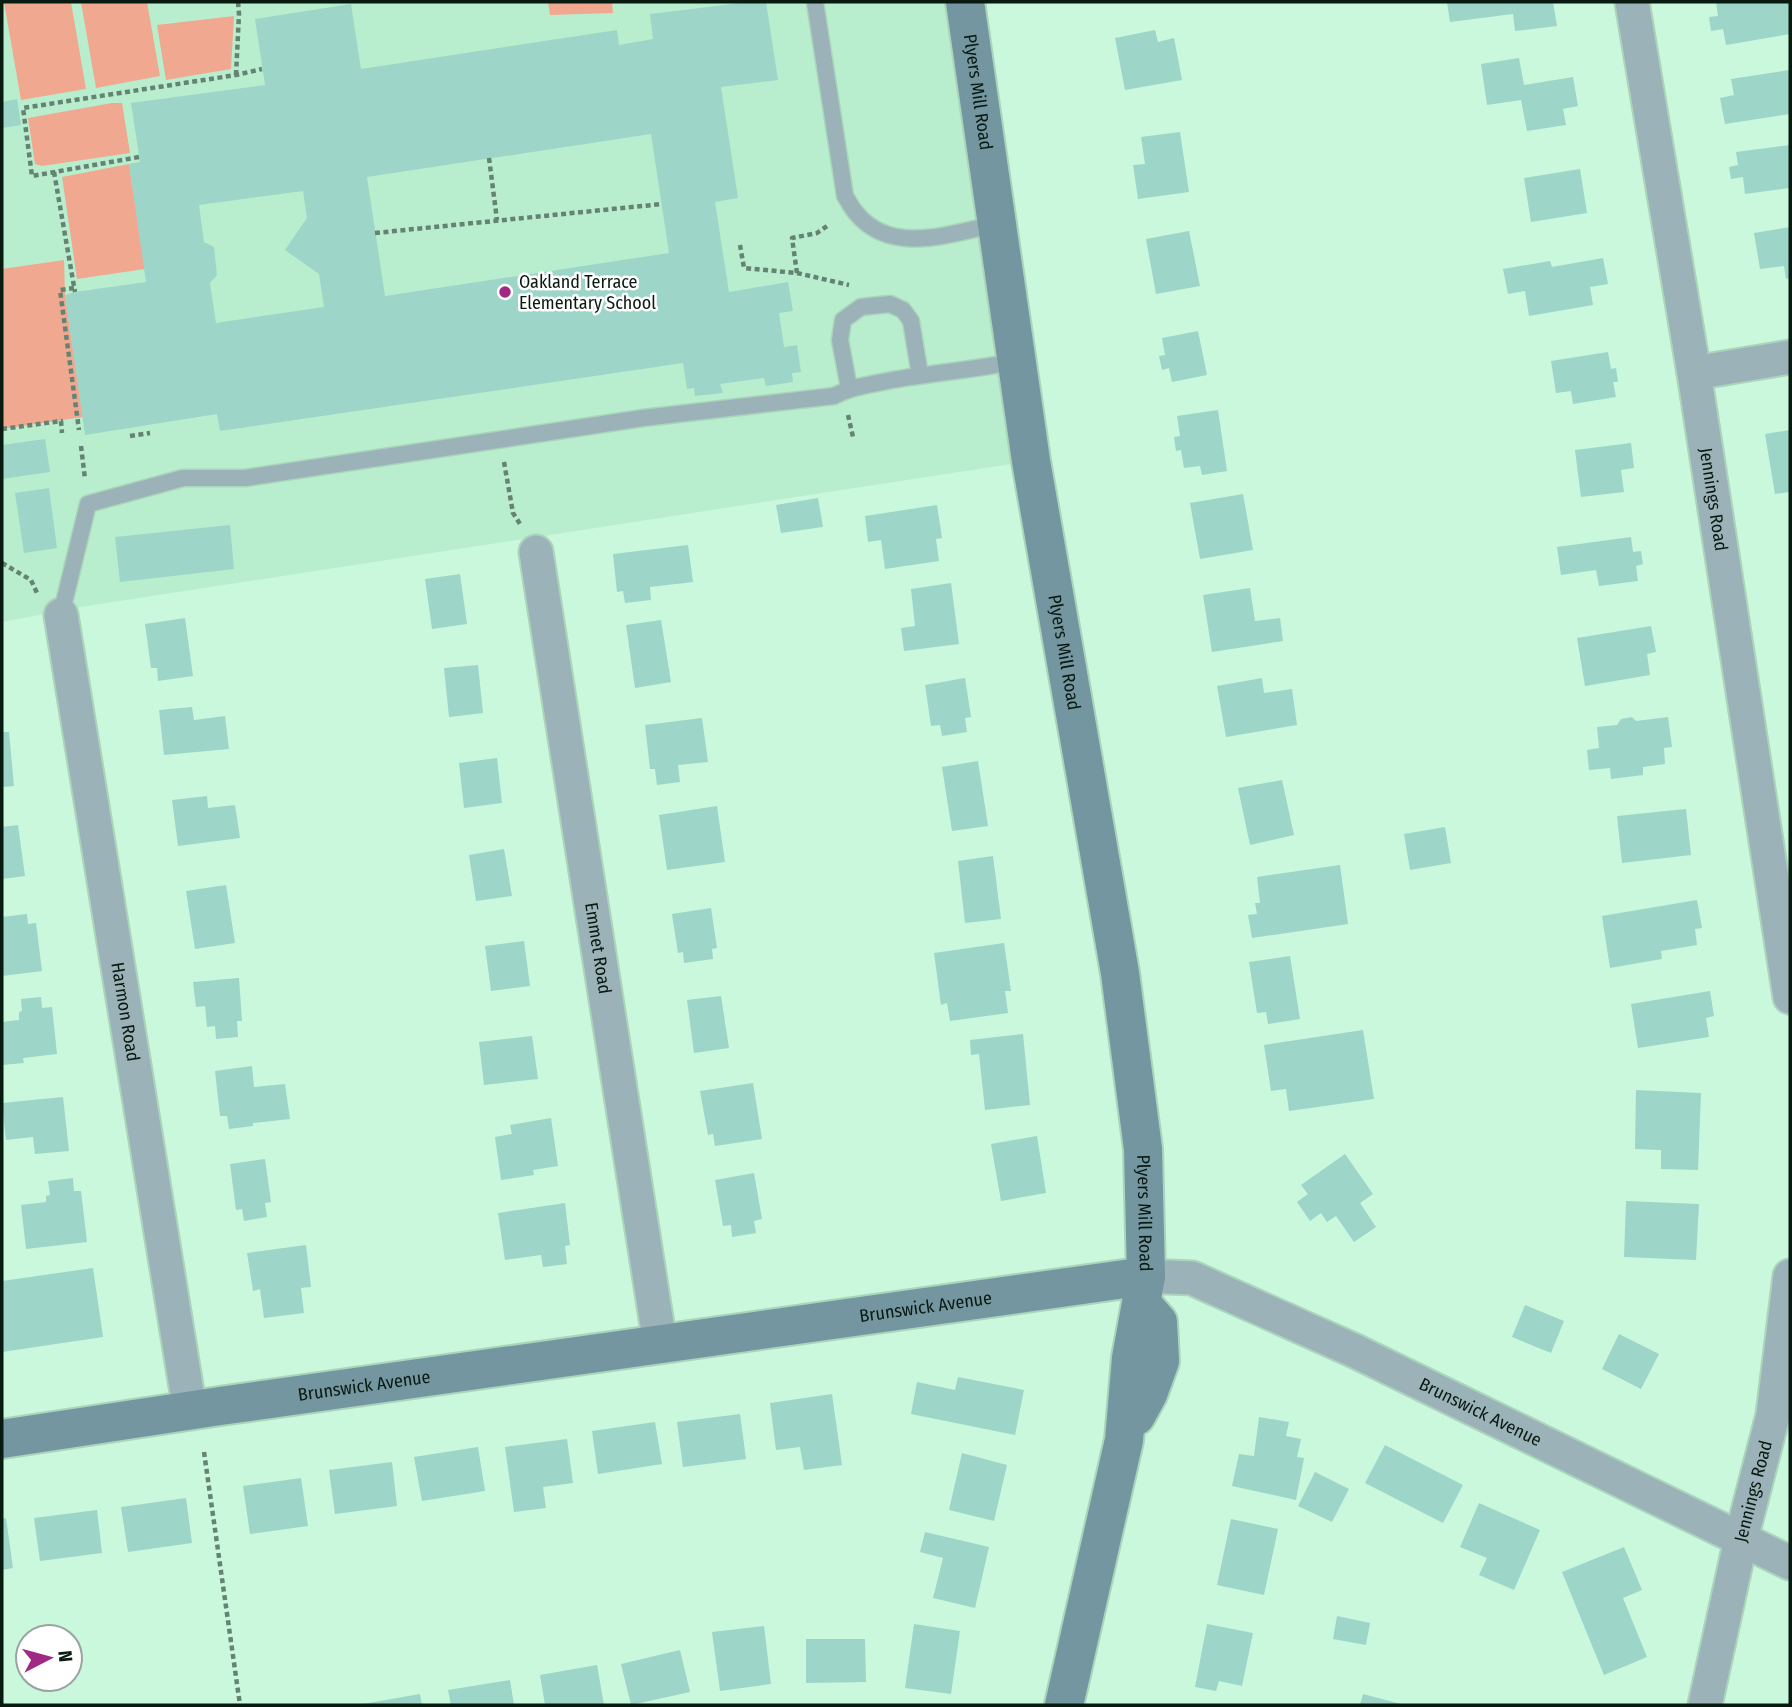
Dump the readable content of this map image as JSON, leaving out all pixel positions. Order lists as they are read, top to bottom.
{
  "streets": {
    "street": [
      "Plyers Mill Road",
      "Jennings Road",
      "Emmet Road",
      "Harmon Road",
      "Brunswick Avenue"
    ]
  },
  "crossings": [
    ["Plyers Mill Road", "Brunswick Avenue"],
    ["Jennings Road", "Brunswick Avenue"],
    ["Emmet Road", "Brunswick Avenue"],
    ["Harmon Road", "Brunswick Avenue"]
  ],
  "places": ["Oakland Terrace Elementary School"],
  "north": "right"
}
